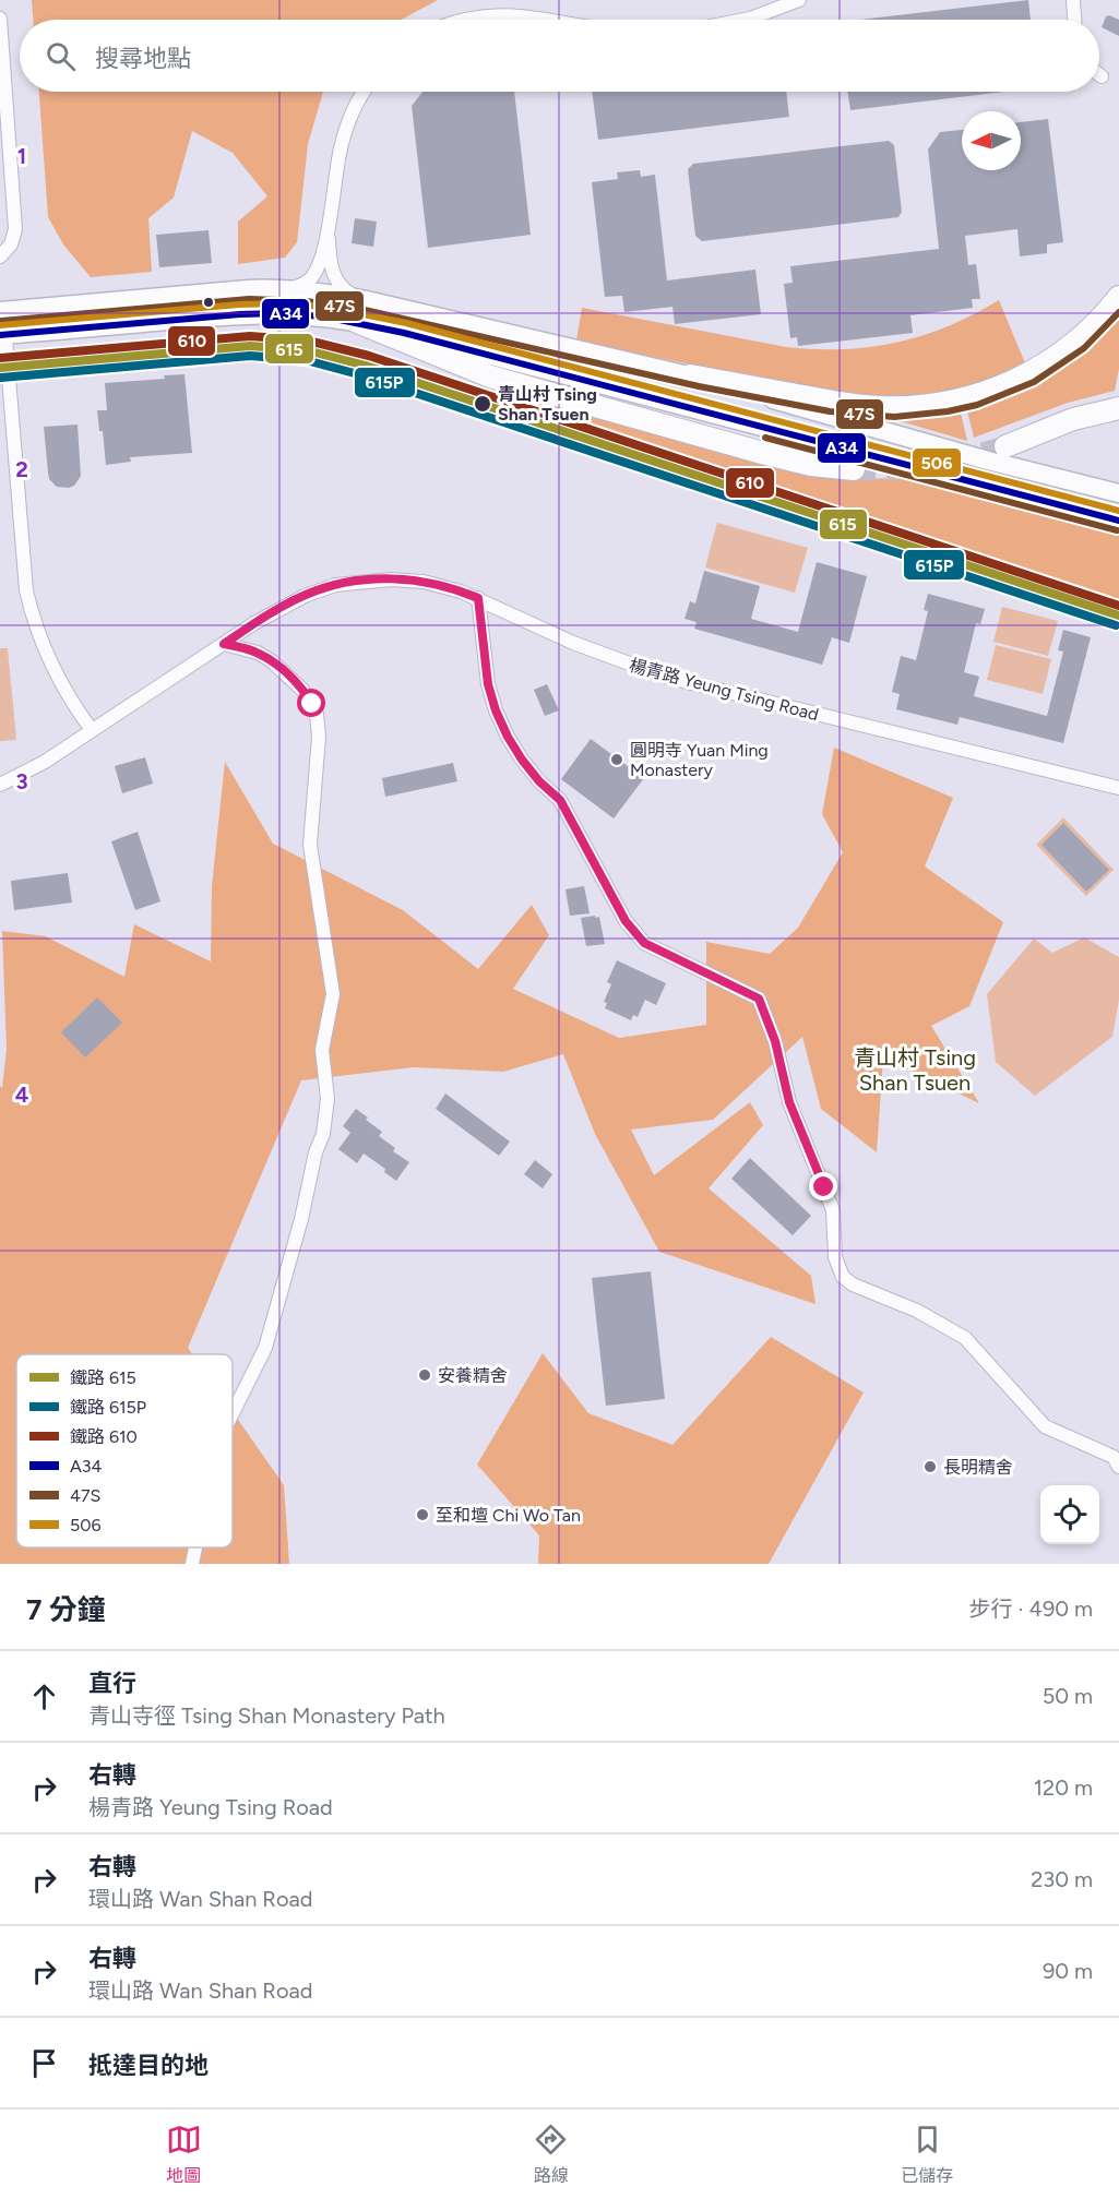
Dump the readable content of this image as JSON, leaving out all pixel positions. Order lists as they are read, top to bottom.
{
  "streets": {
    "street": ["楊青路 Yeung Tsing Road"]
  },
  "districts": ["青山村 Tsing Shan Tsuen"],
  "places": [
    "青山村 Tsing Shan Tsuen",
    "圓明寺 Yuan Ming Monastery",
    "安養精舍",
    "長明精舍",
    "至和壇 Chi Wo Tan"
  ],
  "lines": [
    "transit line 47S",
    "transit line 506",
    "transit line A34",
    "rail line 610",
    "rail line 615",
    "rail line 615P"
  ],
  "legend": [
    "鐵路 615",
    "鐵路 615P",
    "鐵路 610",
    "A34",
    "47S",
    "506"
  ],
  "north": "left",
  "page": {
    "search": "搜尋地點",
    "heading": ["7 分鐘", "步行 · 490 m"],
    "list": [
      ["直行", "青山寺徑 Tsing Shan Monastery Path", "50 m"],
      ["右轉", "楊青路 Yeung Tsing Road", "120 m"],
      ["右轉", "環山路 Wan Shan Road", "230 m"],
      ["右轉", "環山路 Wan Shan Road", "90 m"],
      "抵達目的地"
    ],
    "nav": ["地圖", "路線", "已儲存"]
  },
  "grid": {
    "rows": [
      "1",
      "2",
      "3",
      "4"
    ]
  }
}
